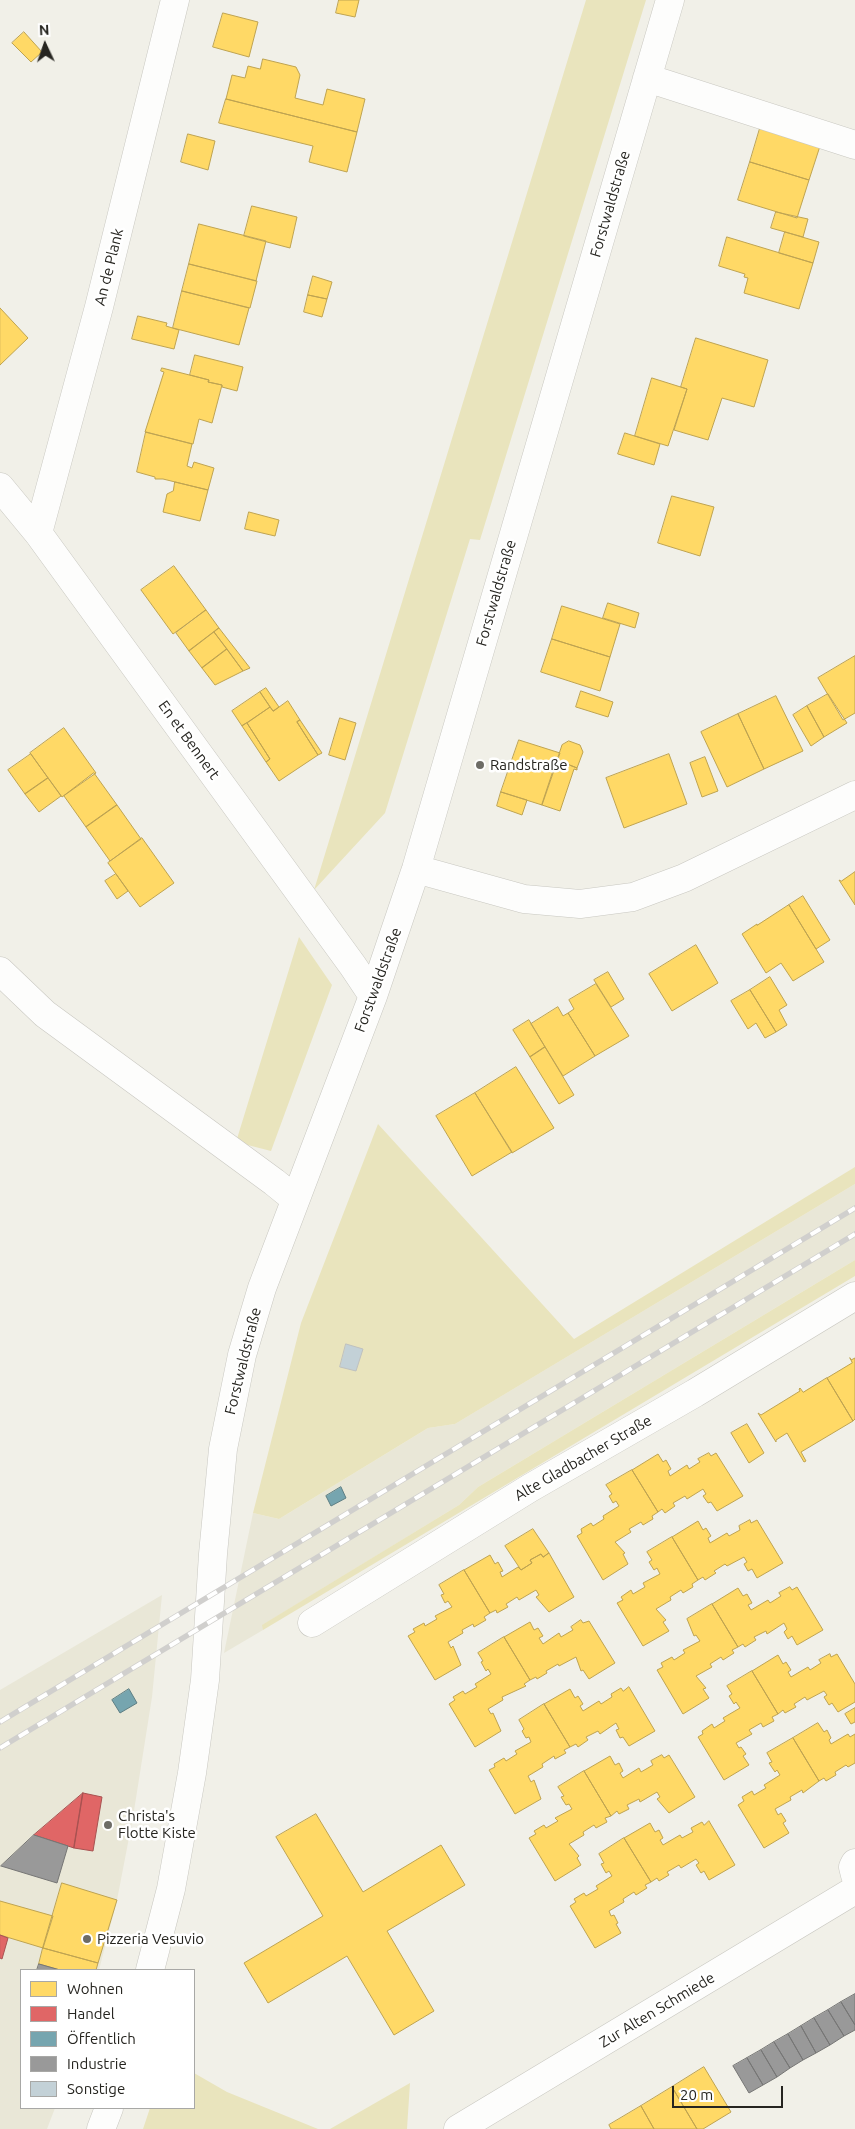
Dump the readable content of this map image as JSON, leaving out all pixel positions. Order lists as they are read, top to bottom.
{
  "streets": {
    "street": [
      "Forstwaldstraße",
      "An de Plank",
      "En et Bennert",
      "Alte Gladbacher Straße",
      "Zur Alten Schmiede"
    ]
  },
  "crossings": [
    ["Forstwaldstraße", "En et Bennert"],
    ["An de Plank", "En et Bennert"]
  ],
  "places": ["Randstraße", "Christa's Flotte Kiste", "Pizzeria Vesuvio"],
  "legend": [
    "Wohnen",
    "Handel",
    "Öffentlich",
    "Industrie",
    "Sonstige"
  ],
  "scale_bar": "20 m",
  "north": "top"
}
